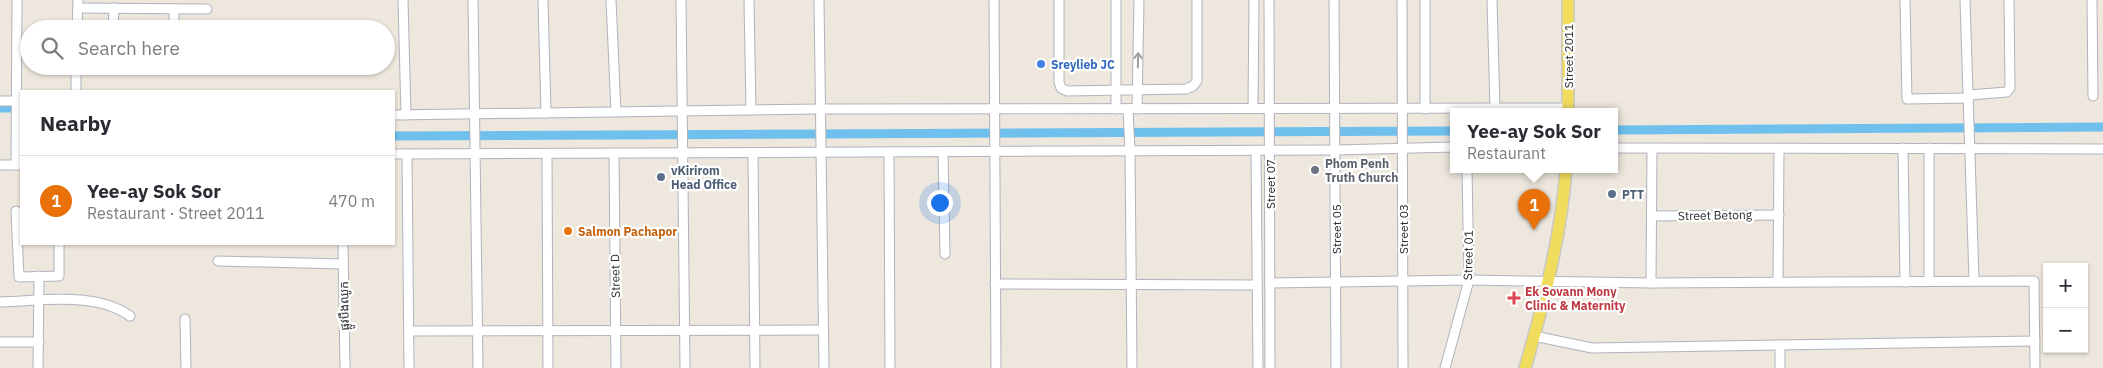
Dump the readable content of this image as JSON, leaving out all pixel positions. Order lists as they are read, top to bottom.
{
  "streets": {
    "main road": ["Street 2011"],
    "street": [
      "Street 07",
      "Street Betong",
      "Street 05",
      "Street 03",
      "Street 01",
      "Street D",
      "ផ្លូវបឹងឈូក"
    ]
  },
  "places": {
    "other": [
      "Sreylieb JC",
      "Phom Penh Truth Church",
      "vKirirom Head Office",
      "PTT",
      "Salmon Pachapor"
    ],
    "health": ["Ek Sovann Mony Clinic & Maternity"]
  },
  "page": {
    "search": "Search here",
    "heading": "Nearby",
    "popup": ["Yee-ay Sok Sor", "Restaurant"],
    "list": [
      {
        "mark": "1",
        "name": "Yee-ay Sok Sor",
        "note": "Restaurant · Street 2011",
        "value": "470 m"
      }
    ],
    "pins": "1",
    "map_buttons": ["+", "−"]
  }
}
